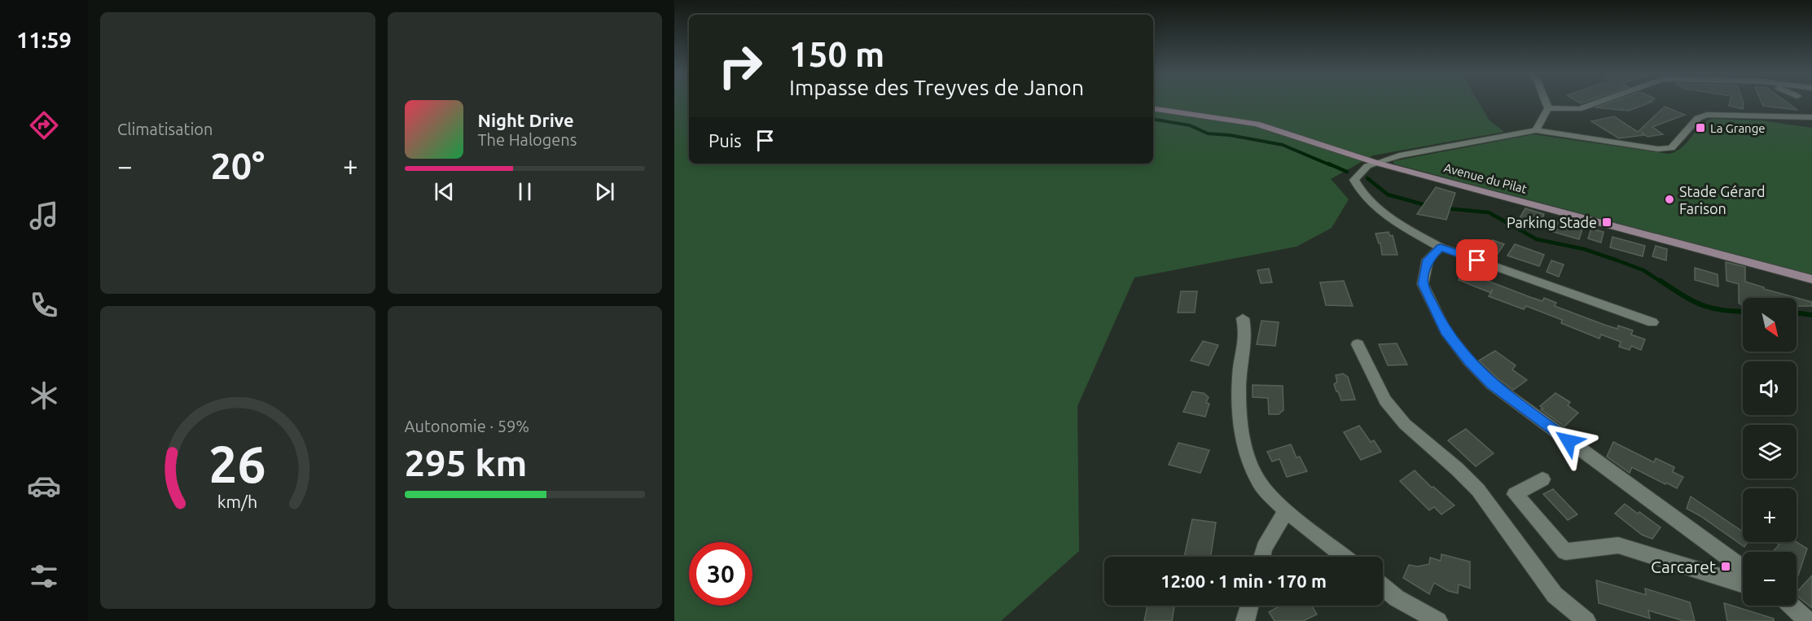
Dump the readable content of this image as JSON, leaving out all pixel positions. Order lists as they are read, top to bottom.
{
  "streets": {
    "main road": ["Avenue du Pilat"]
  },
  "places": {
    "transit": ["La Grange", "Parking Stade", "Carcaret"],
    "other": ["Stade Gérard Farison"]
  },
  "north": "bottom right",
  "page": {
    "tabs": "11:59",
    "tile": [
      "Climatisation",
      ["Autonomie · 59%", "295 km"]
    ],
    "turn": ["150 m", "Impasse des Treyves de Janon"],
    "song": ["Night Drive", "The Halogens"],
    "then": "Puis",
    "heat": ["−", "20°", "+"],
    "map_buttons": ["+", "−"],
    "limit": "30",
    "trip": "12:00 · 1 min · 170 m",
    "gauge": ["26", "km/h"]
  }
}
